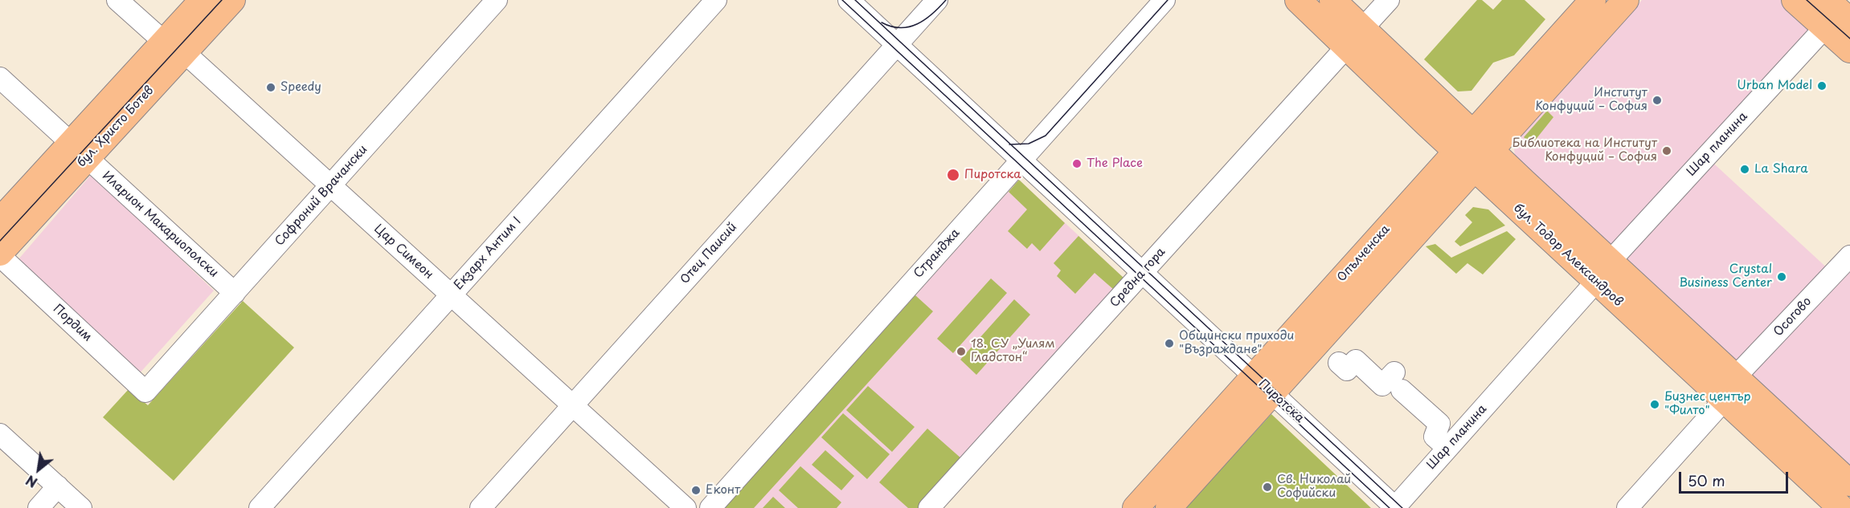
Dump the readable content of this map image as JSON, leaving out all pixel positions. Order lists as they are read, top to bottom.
{
  "streets": {
    "main road": ["бул. Христо Ботев", "Опълченска", "бул. Тодор Александров"],
    "street": [
      "Шар планина",
      "Софроний Врачански",
      "Иларион Макариополски",
      "Цар Симеон",
      "Екзарх Антим I",
      "Отец Паисий",
      "Странджа",
      "Средна гора",
      "Осогово",
      "Пордим",
      "Пиротска"
    ]
  },
  "crossings": [
    ["бул. Христо Ботев", "Иларион Макариополски"],
    ["бул. Христо Ботев", "Цар Симеон"],
    ["бул. Христо Ботев", "Пордим"],
    ["Шар планина", "бул. Тодор Александров"],
    ["Шар планина", "Пиротска"],
    ["Софроний Врачански", "Иларион Макариополски"],
    ["Софроний Врачански", "Цар Симеон"],
    ["Софроний Врачански", "Пордим"],
    ["Цар Симеон", "Екзарх Антим I"],
    ["Цар Симеон", "Отец Паисий"],
    ["Отец Паисий", "Пиротска"],
    ["Странджа", "Пиротска"],
    ["Опълченска", "бул. Тодор Александров"],
    ["Опълченска", "Пиротска"],
    ["бул. Тодор Александров", "Средна гора"],
    ["бул. Тодор Александров", "Осогово"],
    ["Средна гора", "Пиротска"]
  ],
  "places": [
    "Urban Model",
    "Speedy",
    "Институт Конфуций – София",
    "Библиотека на Институт Конфуций – София",
    "The Place",
    "La Shara",
    "Пиротска",
    "Crystal Business Center",
    "Общински приходи \"Възраждане\"",
    "18. СУ „Уилям Гладстон“",
    "Бизнес център \"Филто\"",
    "Св. Николай Софийски",
    "Еконт"
  ],
  "scale_bar": "50 m",
  "north": "bottom left"
}
